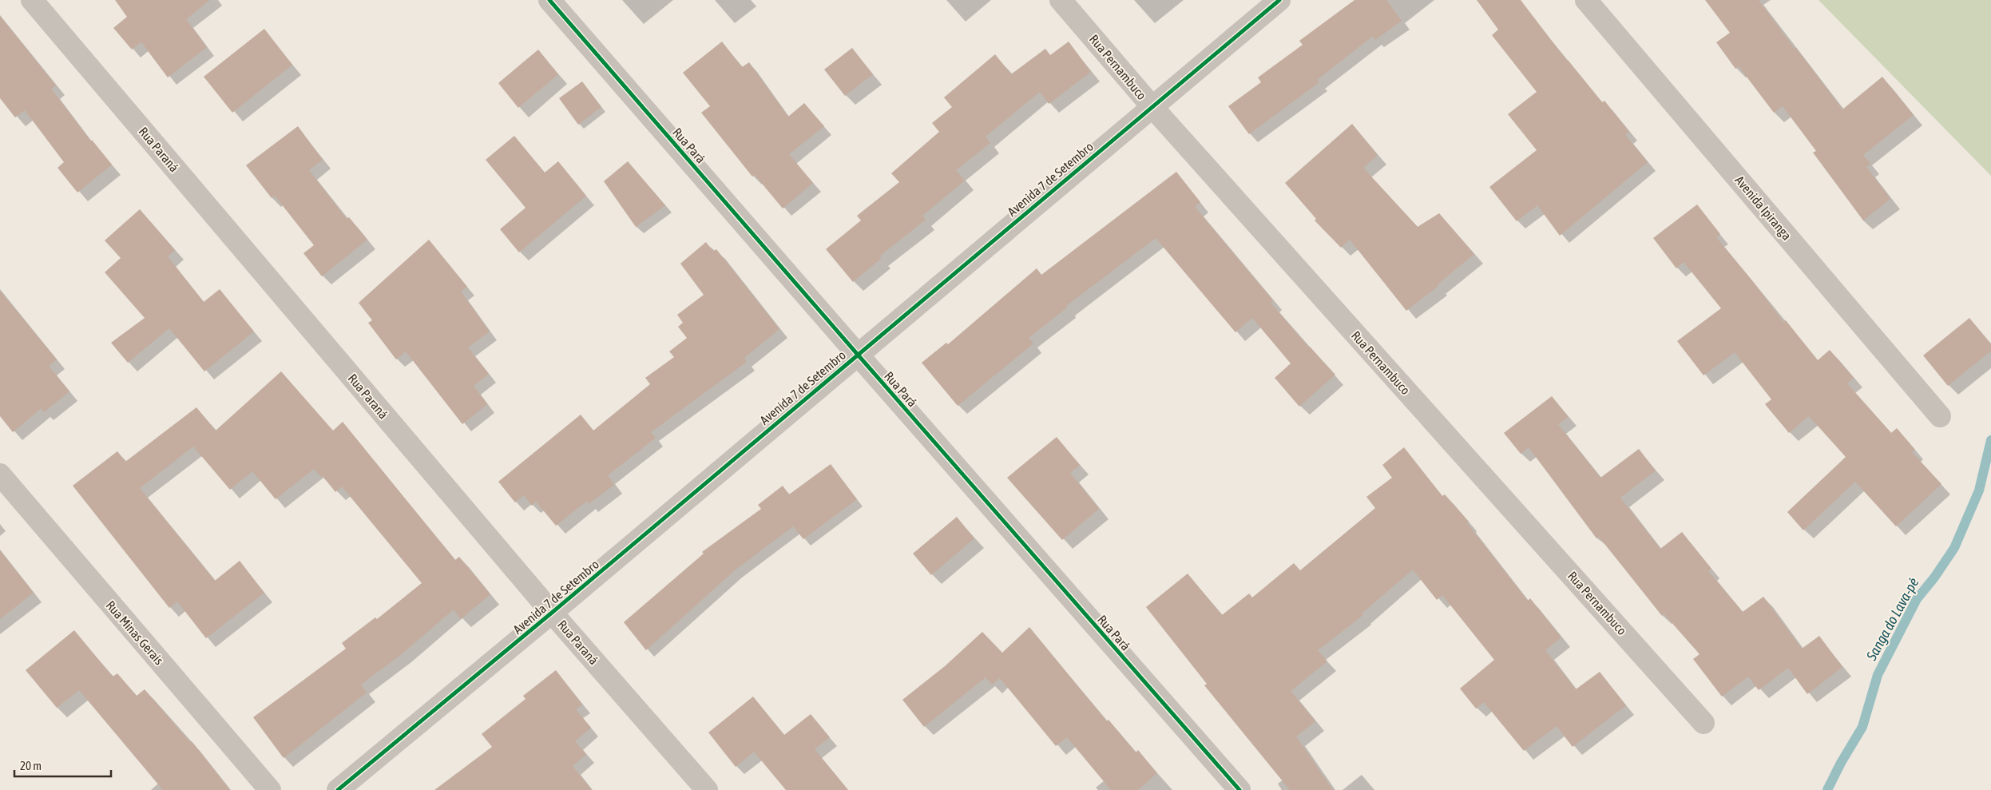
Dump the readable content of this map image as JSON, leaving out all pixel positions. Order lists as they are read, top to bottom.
{
  "streets": {
    "street": [
      "Rua Pernambuco",
      "Rua Pará",
      "Rua Paraná",
      "Avenida 7 de Setembro",
      "Avenida Ipiranga",
      "Rua Minas Gerais"
    ]
  },
  "crossings": [
    ["Rua Pernambuco", "Avenida 7 de Setembro"],
    ["Rua Pará", "Avenida 7 de Setembro"],
    ["Rua Paraná", "Avenida 7 de Setembro"]
  ],
  "water": ["Sanga do Lava-pé"],
  "scale_bar": "20 m"
}
